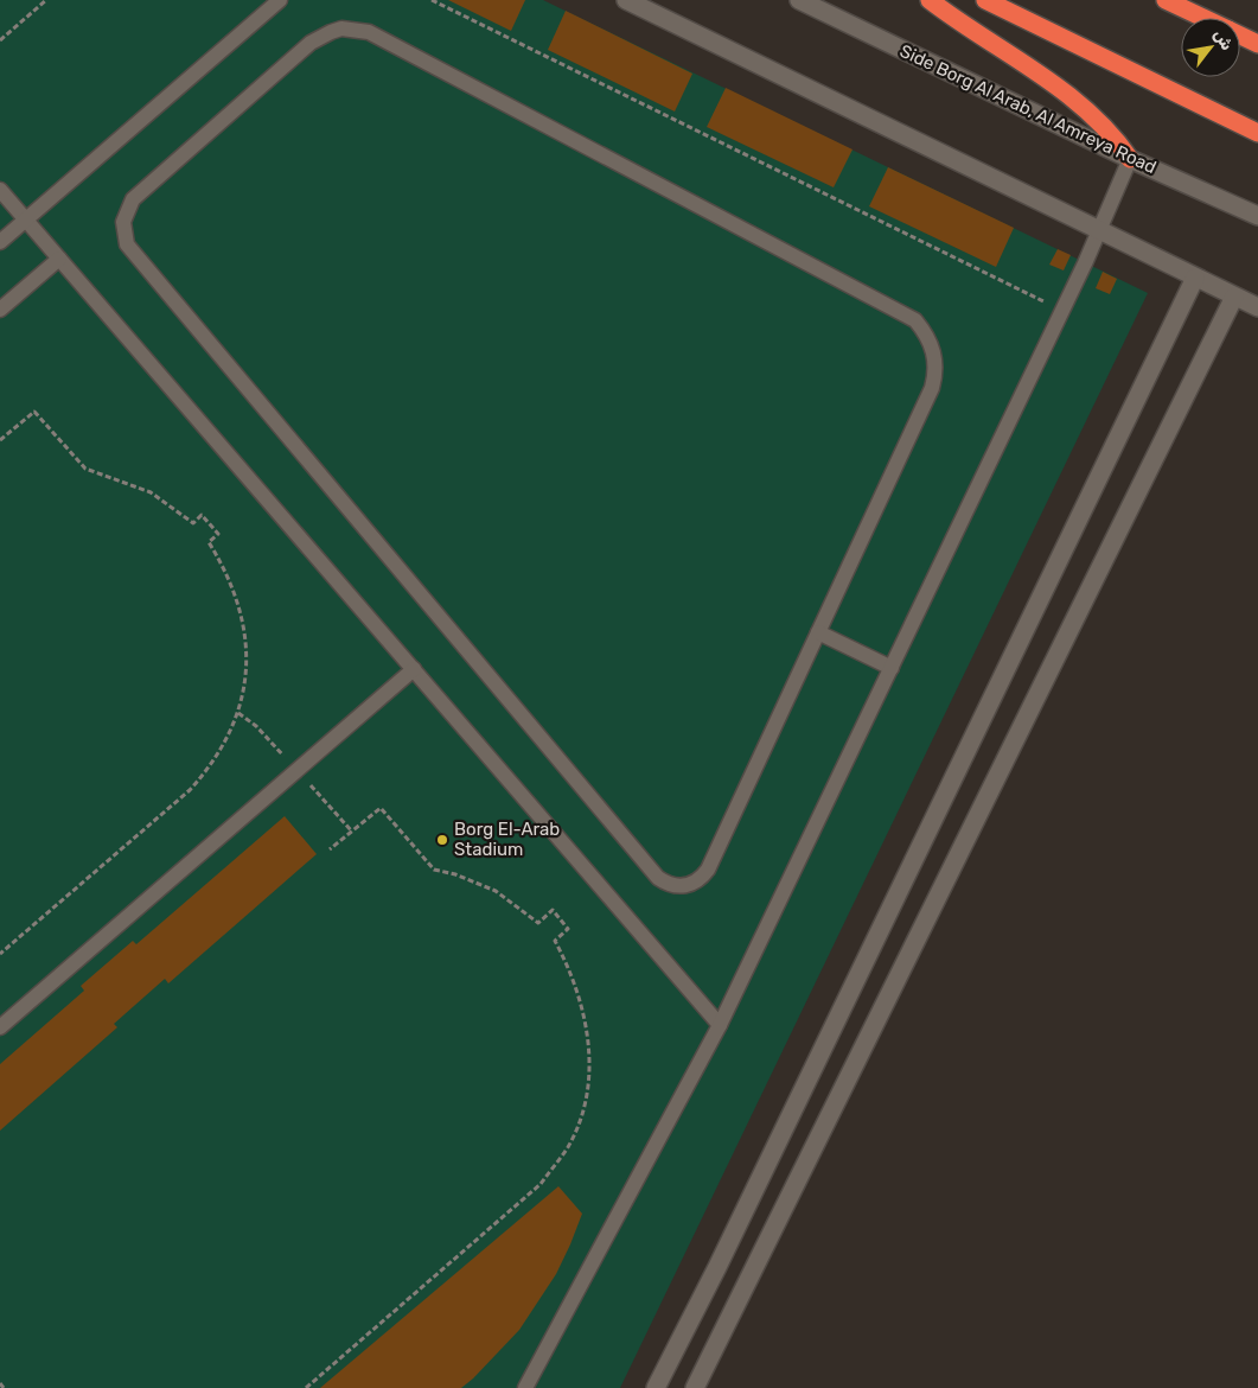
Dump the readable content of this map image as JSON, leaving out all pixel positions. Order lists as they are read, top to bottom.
{
  "streets": {
    "street": ["Side Borg Al Arab, Al Amreya Road"]
  },
  "places": ["Borg El-Arab Stadium"],
  "north": "top right"
}
